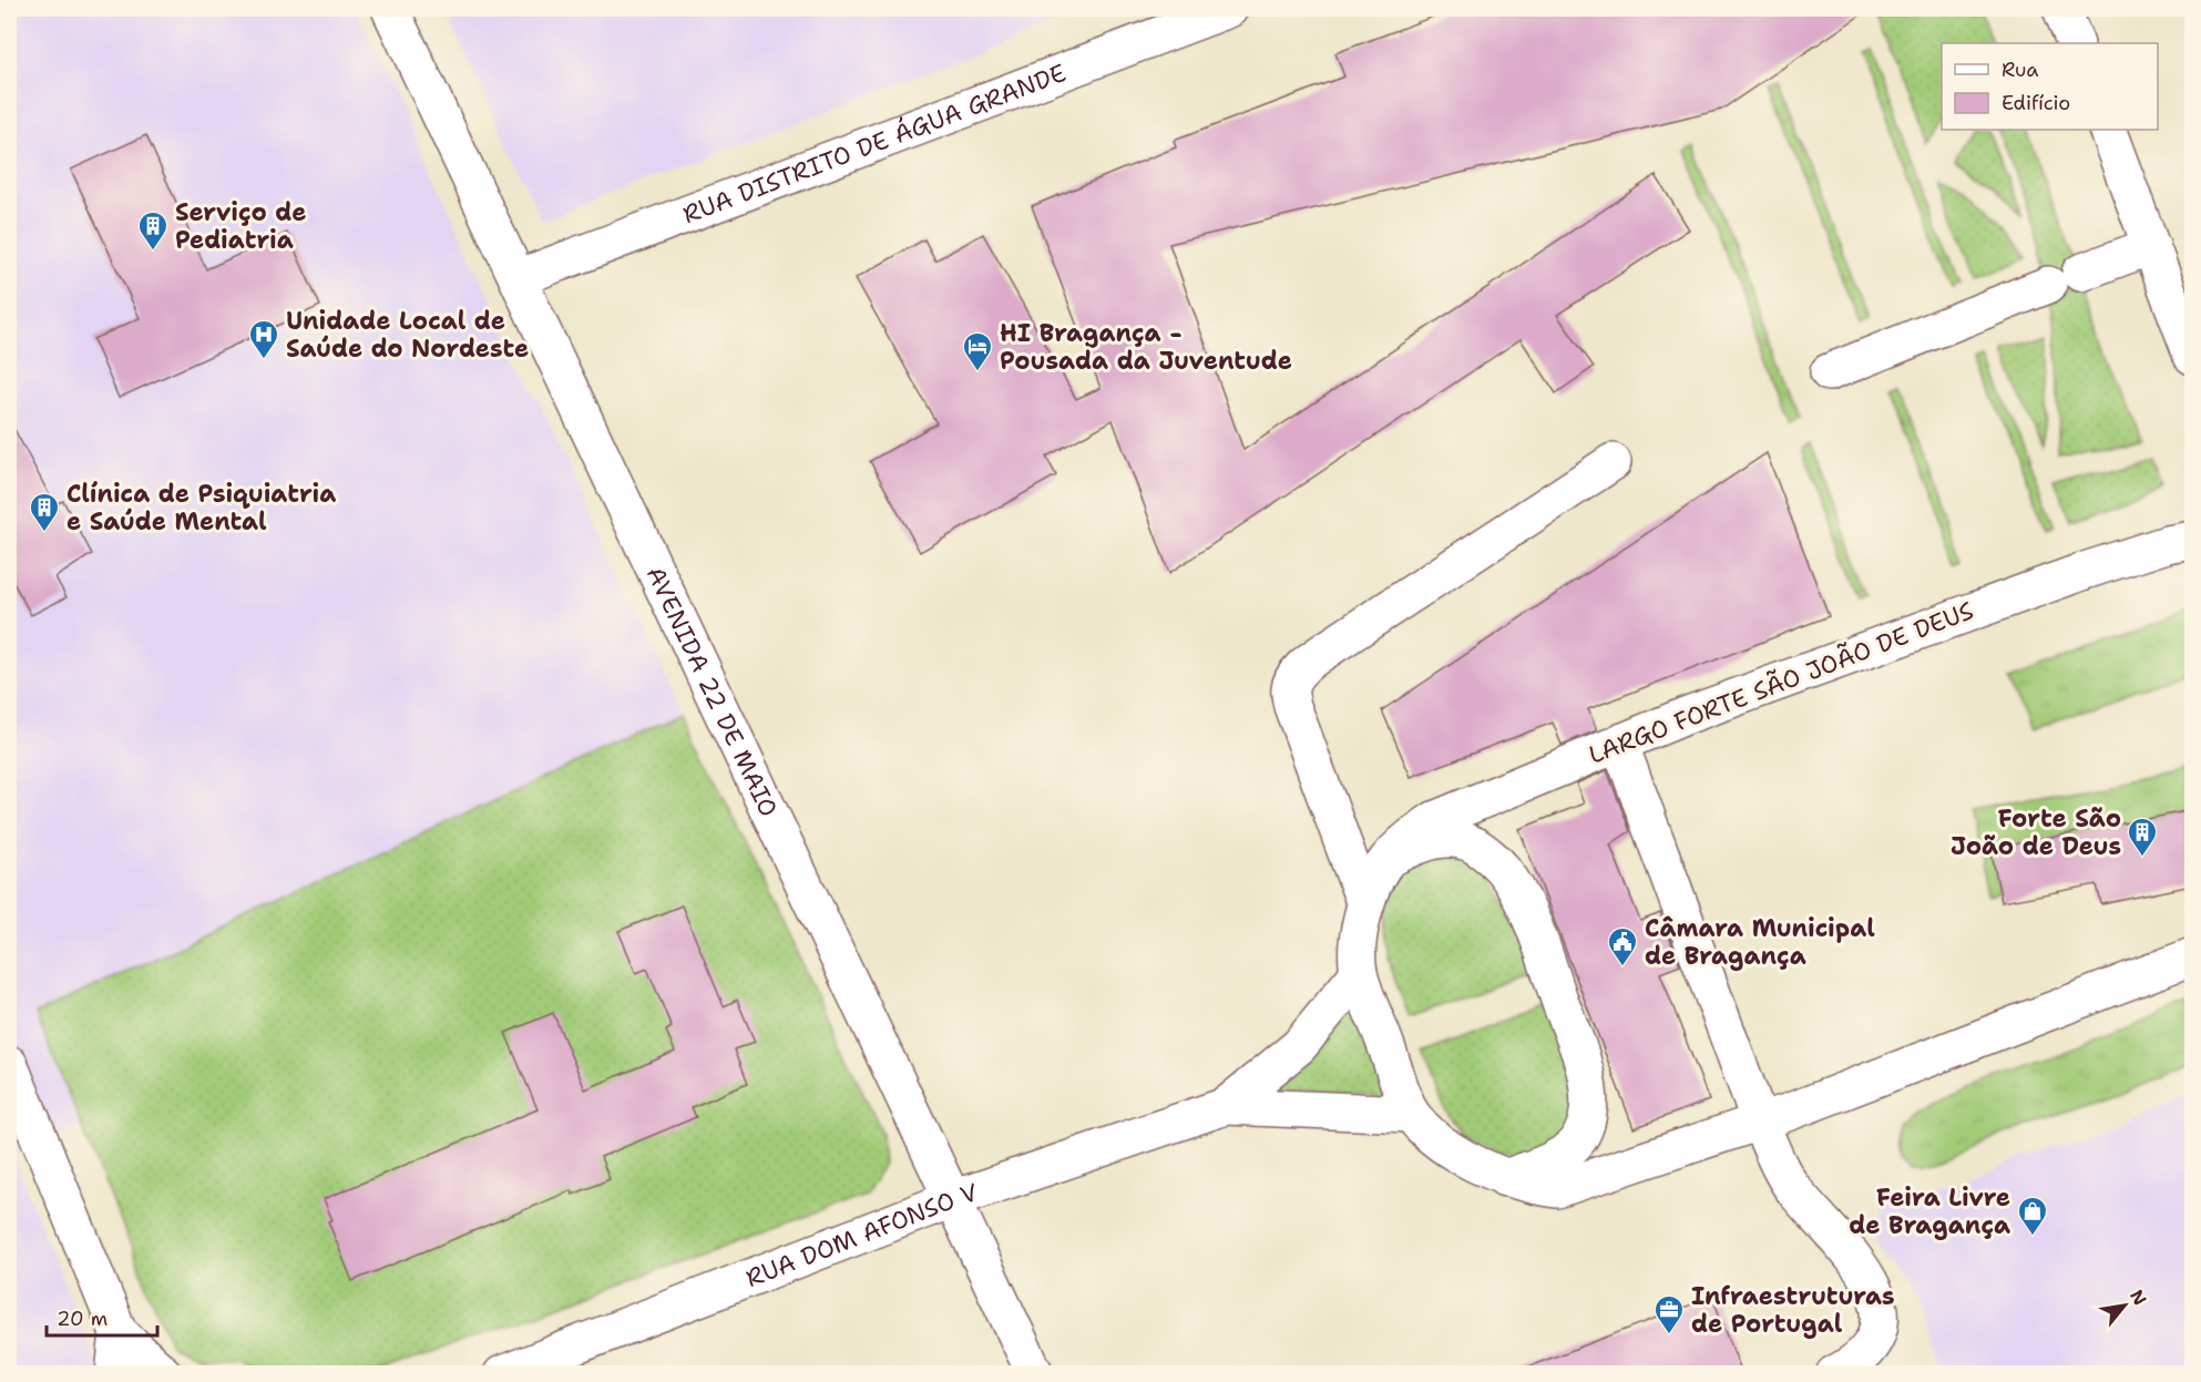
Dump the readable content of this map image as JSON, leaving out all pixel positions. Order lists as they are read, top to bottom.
{
  "streets": {
    "street": [
      "RUA DISTRITO DE ÁGUA GRANDE",
      "LARGO FORTE SÃO JOÃO DE DEUS",
      "AVENIDA 22 DE MAIO",
      "RUA DOM AFONSO V"
    ]
  },
  "crossings": [
    ["RUA DISTRITO DE ÁGUA GRANDE", "AVENIDA 22 DE MAIO"],
    ["LARGO FORTE SÃO JOÃO DE DEUS", "RUA DOM AFONSO V"],
    ["AVENIDA 22 DE MAIO", "RUA DOM AFONSO V"]
  ],
  "places": {
    "building": ["Serviço de Pediatria", "Clínica de Psiquiatria e Saúde Mental", "Forte São João de Deus"],
    "hospital": ["Unidade Local de Saúde do Nordeste"],
    "hotel": ["HI Bragança - Pousada da Juventude"],
    "public building": ["Câmara Municipal de Bragança"],
    "shop": ["Feira Livre de Bragança"],
    "office": ["Infraestruturas de Portugal"]
  },
  "legend": ["Rua", "Edifício"],
  "scale_bar": "20 m",
  "north": "top right"
}
